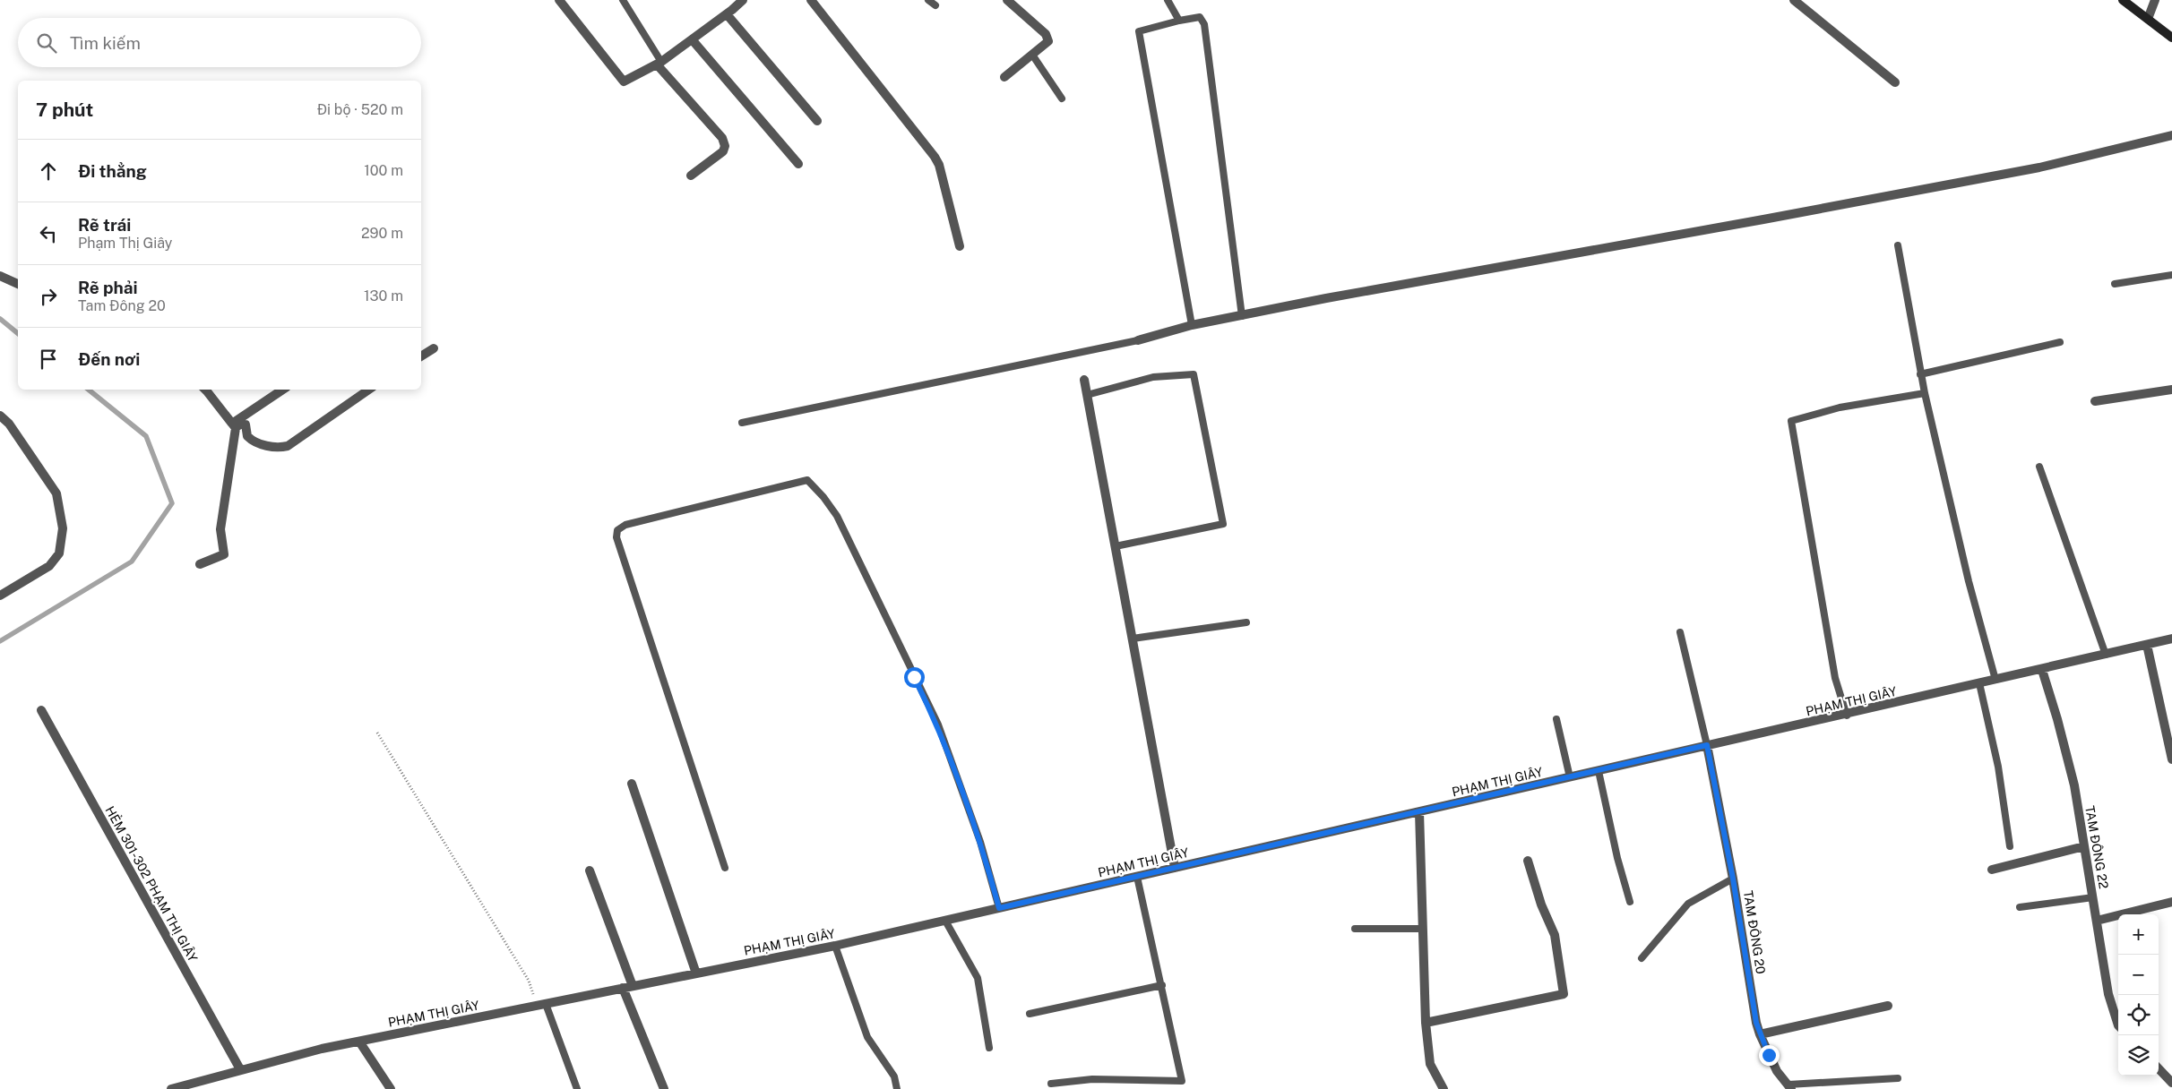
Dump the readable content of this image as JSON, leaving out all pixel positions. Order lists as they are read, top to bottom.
{
  "streets": {
    "street": [
      "PHẠM THỊ GIÂY",
      "TAM ĐÔNG 22",
      "HẺM 301-302 PHẠM THỊ GIÂY",
      "TAM ĐÔNG 20"
    ]
  },
  "crossings": [
    ["PHẠM THỊ GIÂY", "TAM ĐÔNG 22"],
    ["PHẠM THỊ GIÂY", "HẺM 301-302 PHẠM THỊ GIÂY"],
    ["PHẠM THỊ GIÂY", "TAM ĐÔNG 20"]
  ],
  "page": {
    "search": "Tìm kiếm",
    "heading": ["7 phút", "Đi bộ · 520 m"],
    "list": [
      ["Đi thẳng", "100 m"],
      ["Rẽ trái", "Phạm Thị Giây", "290 m"],
      ["Rẽ phải", "Tam Đông 20", "130 m"],
      "Đến nơi"
    ],
    "map_buttons": ["+", "−"]
  }
}
